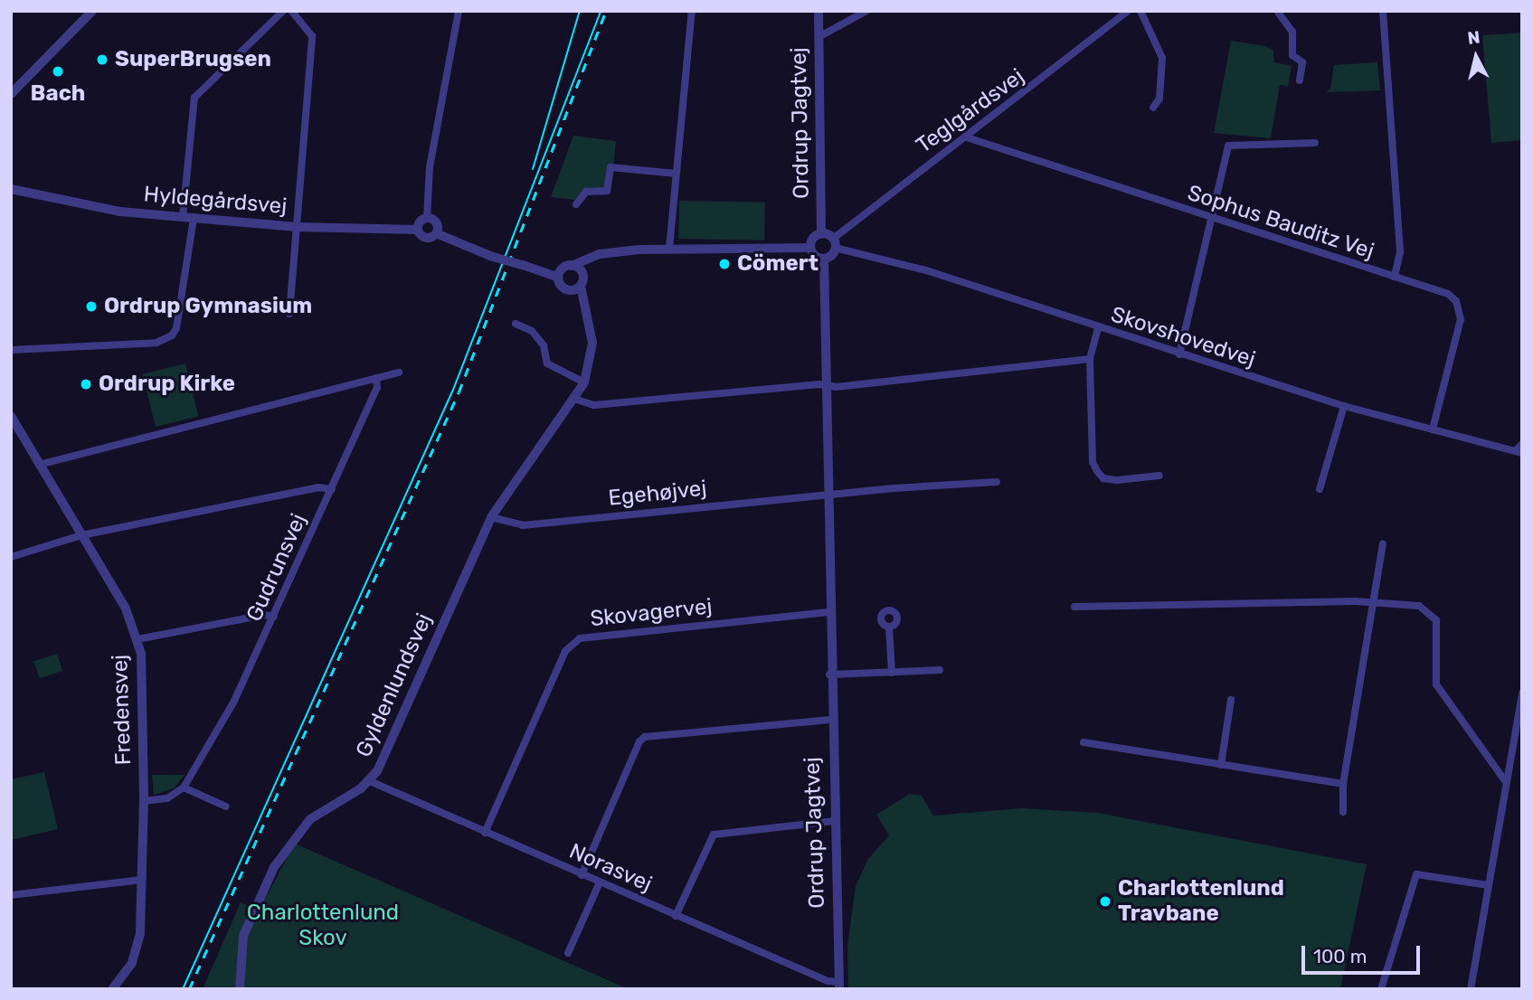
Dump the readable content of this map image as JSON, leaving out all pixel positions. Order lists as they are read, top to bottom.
{
  "streets": {
    "street": [
      "Teglgårdsvej",
      "Ordrup Jagtvej",
      "Hyldegårdsvej",
      "Sophus Bauditz Vej",
      "Skovshovedvej",
      "Egehøjvej",
      "Gudrunsvej",
      "Skovagervej",
      "Gyldenlundsvej",
      "Fredensvej",
      "Norasvej"
    ]
  },
  "crossings": [
    ["Teglgårdsvej", "Ordrup Jagtvej"],
    ["Teglgårdsvej", "Sophus Bauditz Vej"],
    ["Teglgårdsvej", "Skovshovedvej"],
    ["Ordrup Jagtvej", "Skovshovedvej"],
    ["Ordrup Jagtvej", "Egehøjvej"],
    ["Ordrup Jagtvej", "Skovagervej"],
    ["Ordrup Jagtvej", "Norasvej"],
    ["Sophus Bauditz Vej", "Skovshovedvej"],
    ["Egehøjvej", "Gyldenlundsvej"],
    ["Skovagervej", "Norasvej"],
    ["Gyldenlundsvej", "Norasvej"]
  ],
  "parks": ["Charlottenlund Skov"],
  "places": [
    "SuperBrugsen",
    "Bach",
    "Cömert",
    "Ordrup Gymnasium",
    "Ordrup Kirke",
    "Charlottenlund Travbane"
  ],
  "scale_bar": "100 m",
  "north": "top"
}
